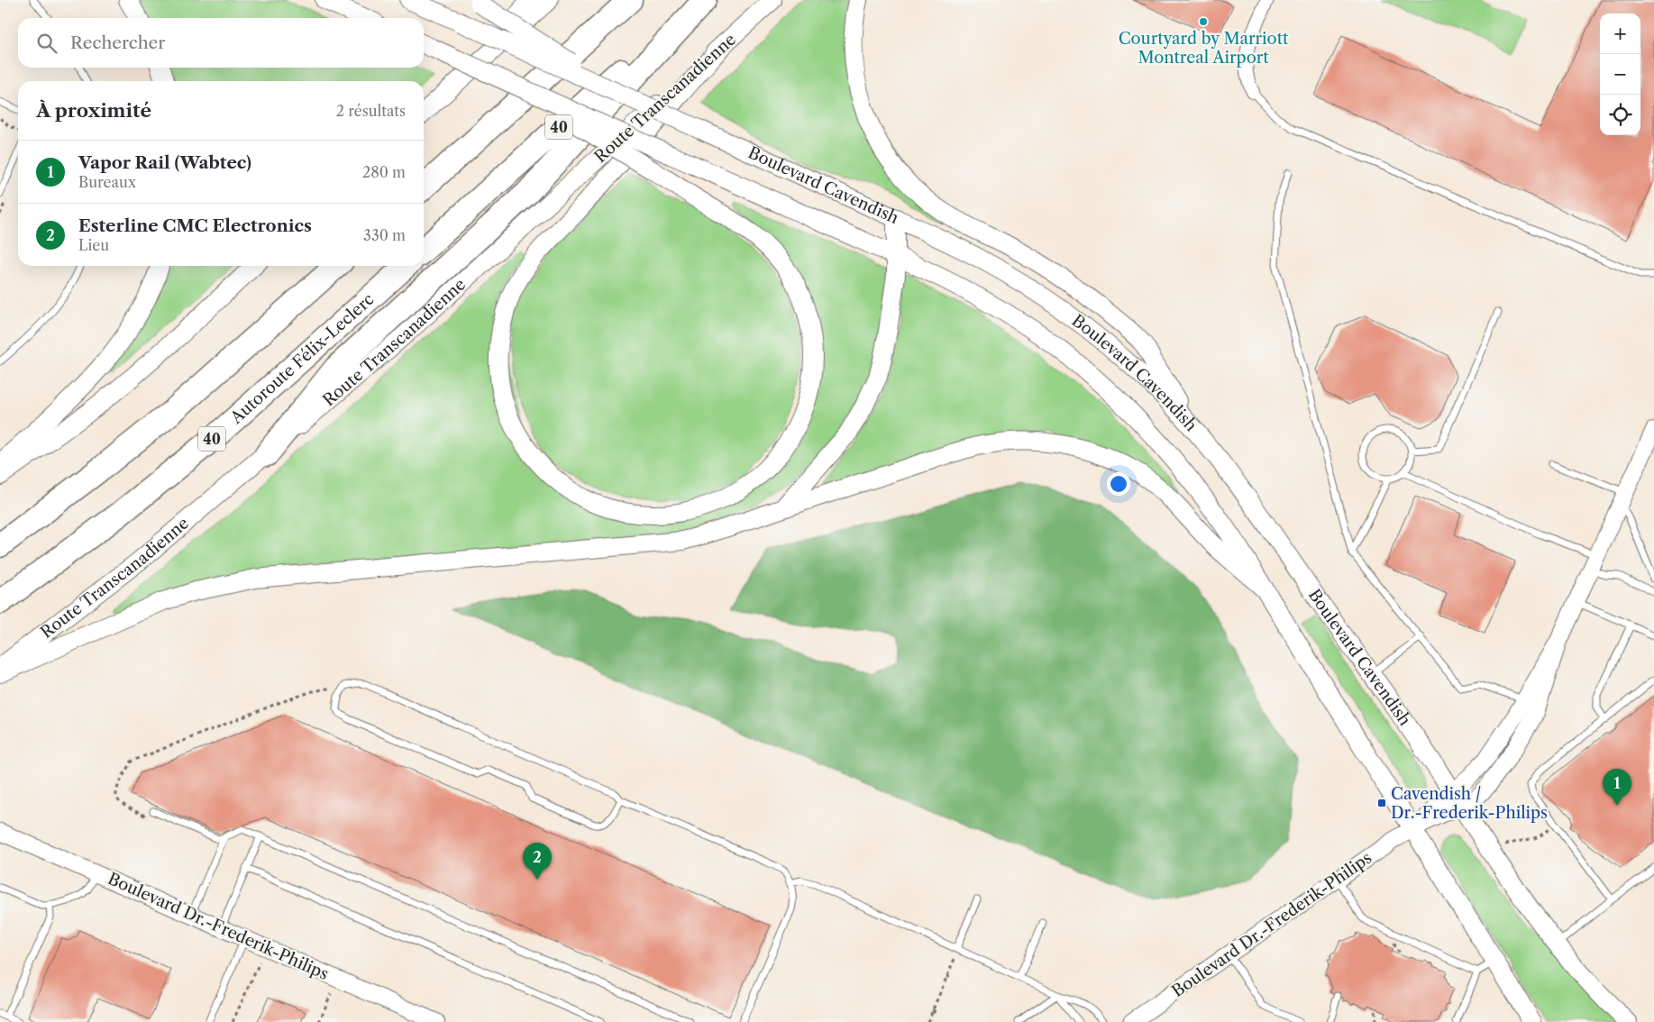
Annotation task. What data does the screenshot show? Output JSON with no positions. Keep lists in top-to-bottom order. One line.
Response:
{"streets":{"highway":["40","Autoroute Félix-Leclerc"],"main road":["Route Transcanadienne","Boulevard Cavendish"],"street":["Boulevard Dr.-Frederik-Philips"]},"crossings":[["Boulevard Cavendish","Boulevard Dr.-Frederik-Philips"]],"places":{"other":["Courtyard by Marriott Montreal Airport"],"transit":["Cavendish / Dr.-Frederik-Philips"]},"page":{"map_buttons":["+","−"],"search":"Rechercher","heading":["À proximité","2 résultats"],"list":[{"mark":"1","name":"Vapor Rail (Wabtec)","note":"Bureaux","value":"280 m"},{"mark":"2","name":"Esterline CMC Electronics","note":"Lieu","value":"330 m"}],"pins":["1","2"]}}
